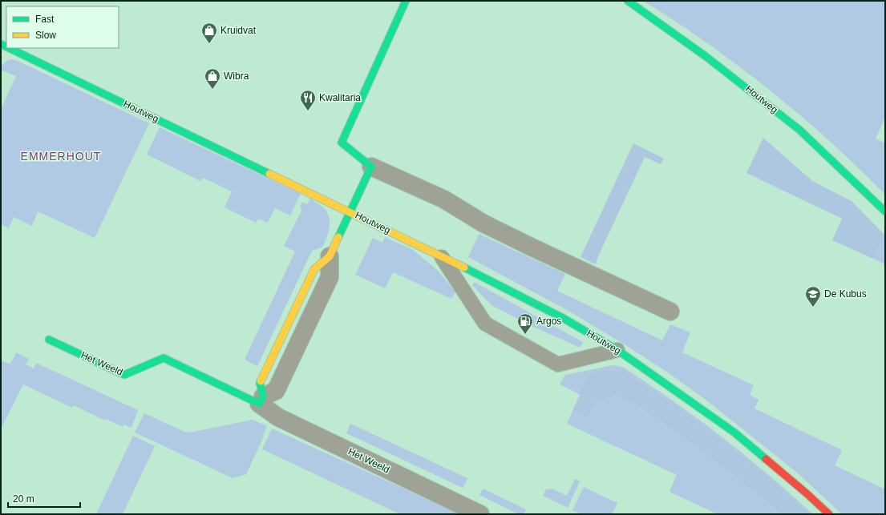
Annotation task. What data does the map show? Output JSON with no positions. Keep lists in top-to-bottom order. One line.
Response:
{"streets":{"street":["Houtweg","Het Weeld"]},"districts":["EMMERHOUT"],"places":{"shop":["Kruidvat","Wibra"],"restaurant":["Kwalitaria"],"school or university":["De Kubus"],"fuel station":["Argos"]},"legend":["Fast","Slow"],"scale_bar":"20 m"}
